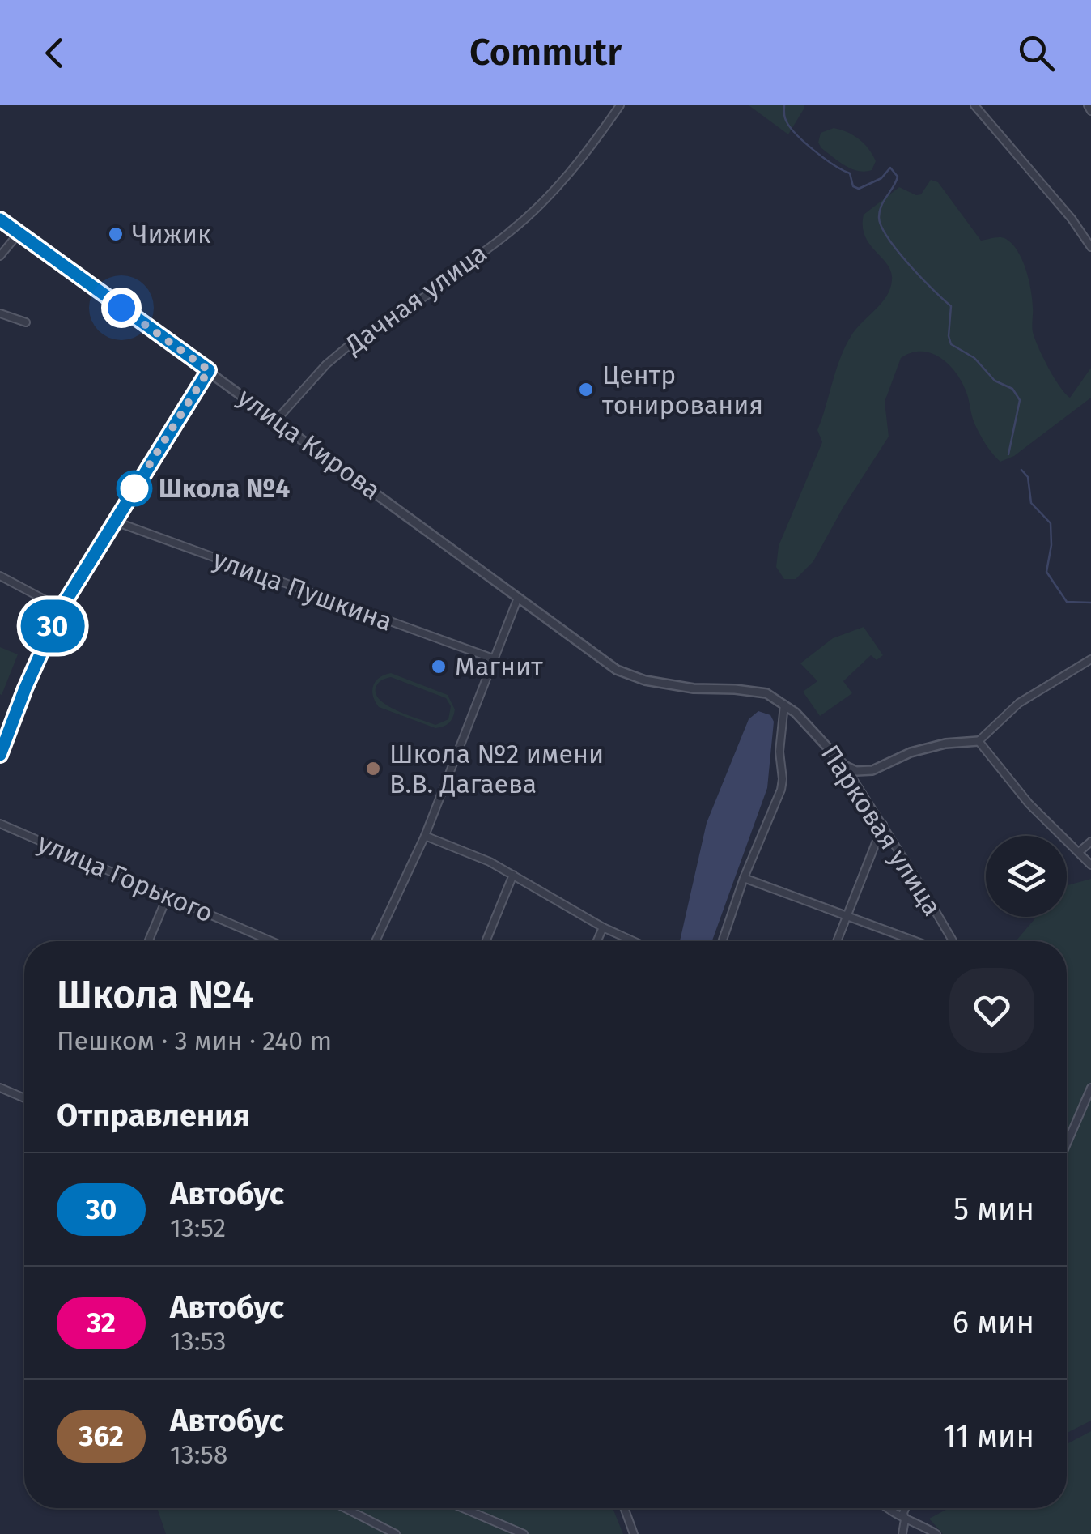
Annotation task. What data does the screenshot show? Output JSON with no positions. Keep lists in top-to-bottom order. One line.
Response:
{"streets":{"street":["Дачная улица","улица Кирова","улица Пушкина","Парковая улица","улица Горького"]},"crossings":[["Дачная улица","улица Кирова"],["улица Кирова","Парковая улица"]],"places":["Чижик","Центр тонирования","Школа №4","Магнит","Школа №2 имени В.В. Дагаева"],"lines":["bus line 30"],"page":{"header":"Commutr","on_map":"30","heading":[["Школа №4","Пешком · 3 мин · 240 m"],"Отправления"],"list":[{"mark":"30","name":"Автобус","note":"13:52","value":"5 мин"},{"mark":"32","name":"Автобус","note":"13:53","value":"6 мин"},{"mark":"362","name":"Автобус","note":"13:58","value":"11 мин"}]}}
